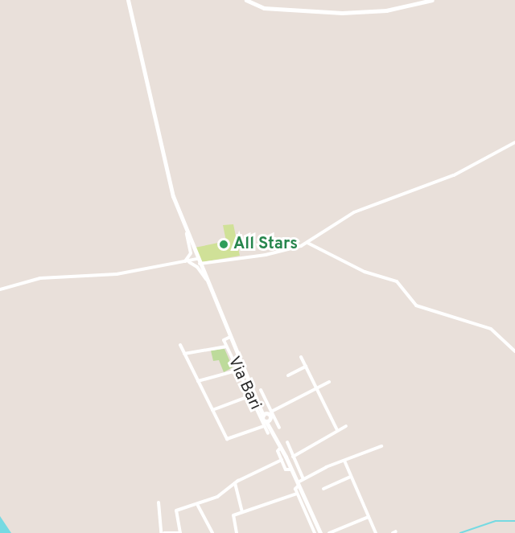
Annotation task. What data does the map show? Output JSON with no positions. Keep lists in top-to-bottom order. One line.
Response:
{"streets":{"main road":["Via Bari"]},"places":["All Stars"]}
